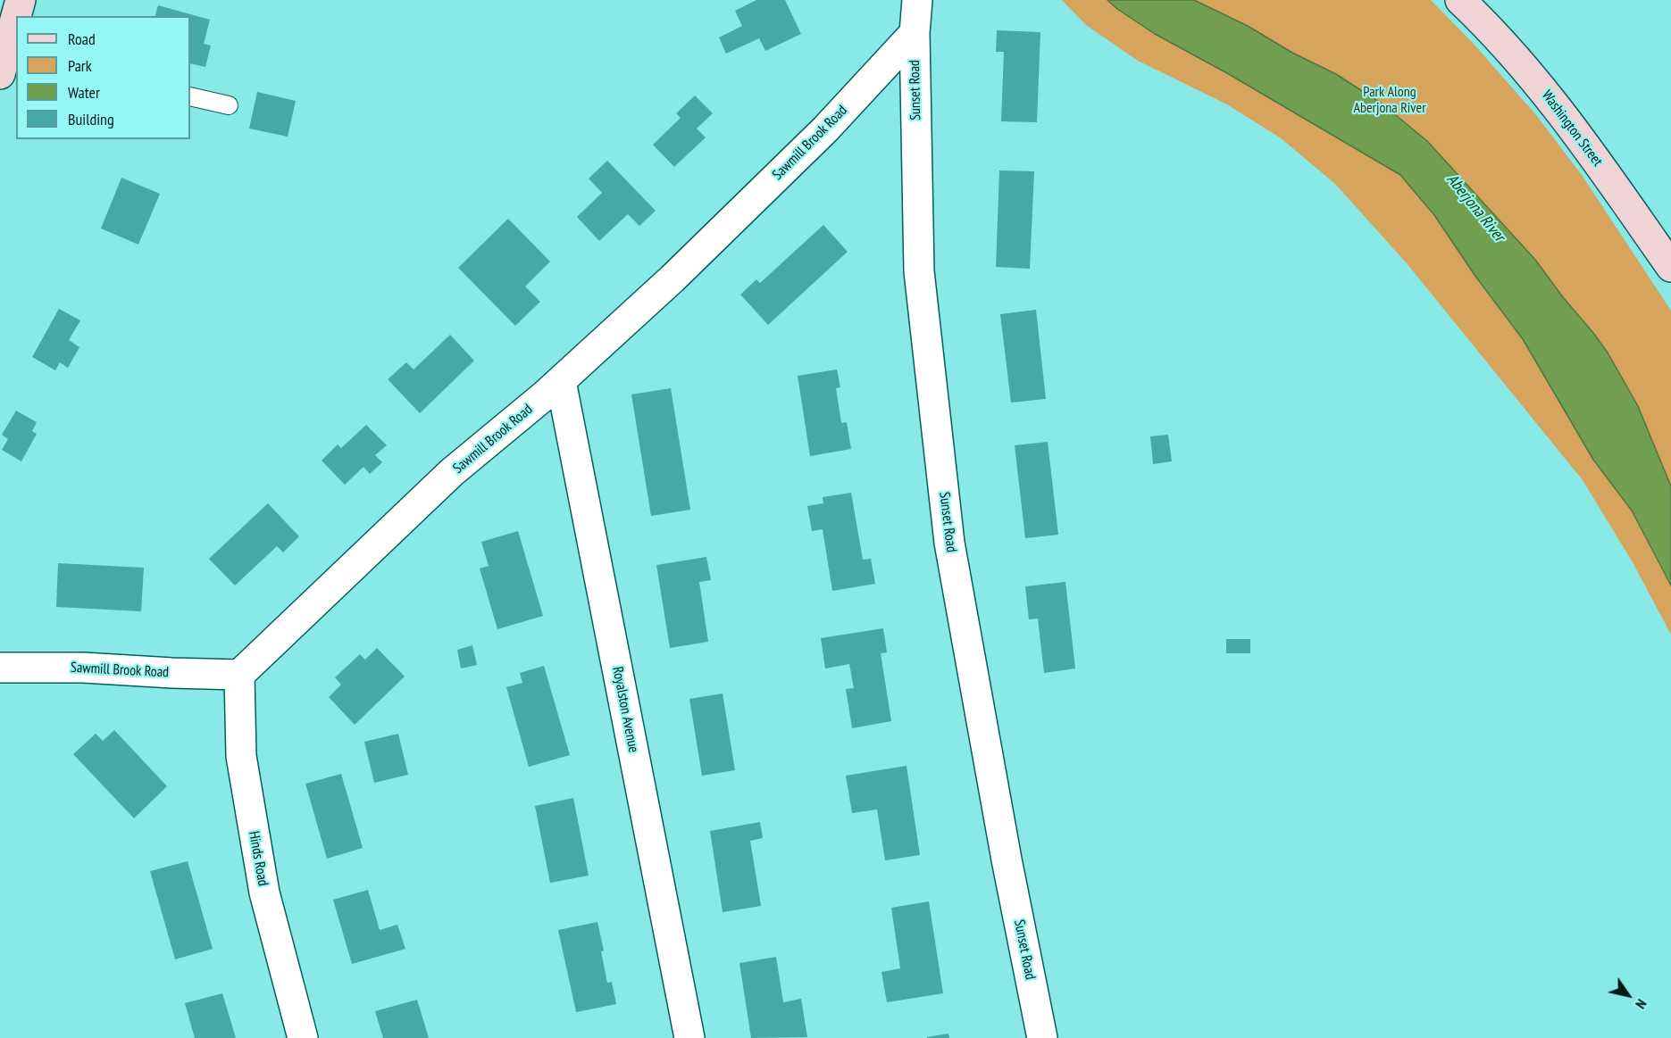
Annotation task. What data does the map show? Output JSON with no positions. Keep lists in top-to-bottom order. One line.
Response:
{"streets":{"main road":["Washington Street"],"street":["Sunset Road","Sawmill Brook Road","Royalston Avenue","Hinds Road"]},"crossings":[["Sunset Road","Sawmill Brook Road"],["Sawmill Brook Road","Royalston Avenue"],["Sawmill Brook Road","Hinds Road"]],"water":["Aberjona River"],"parks":["Park Along Aberjona River"],"legend":["Road","Park","Water","Building"],"north":"bottom right"}
